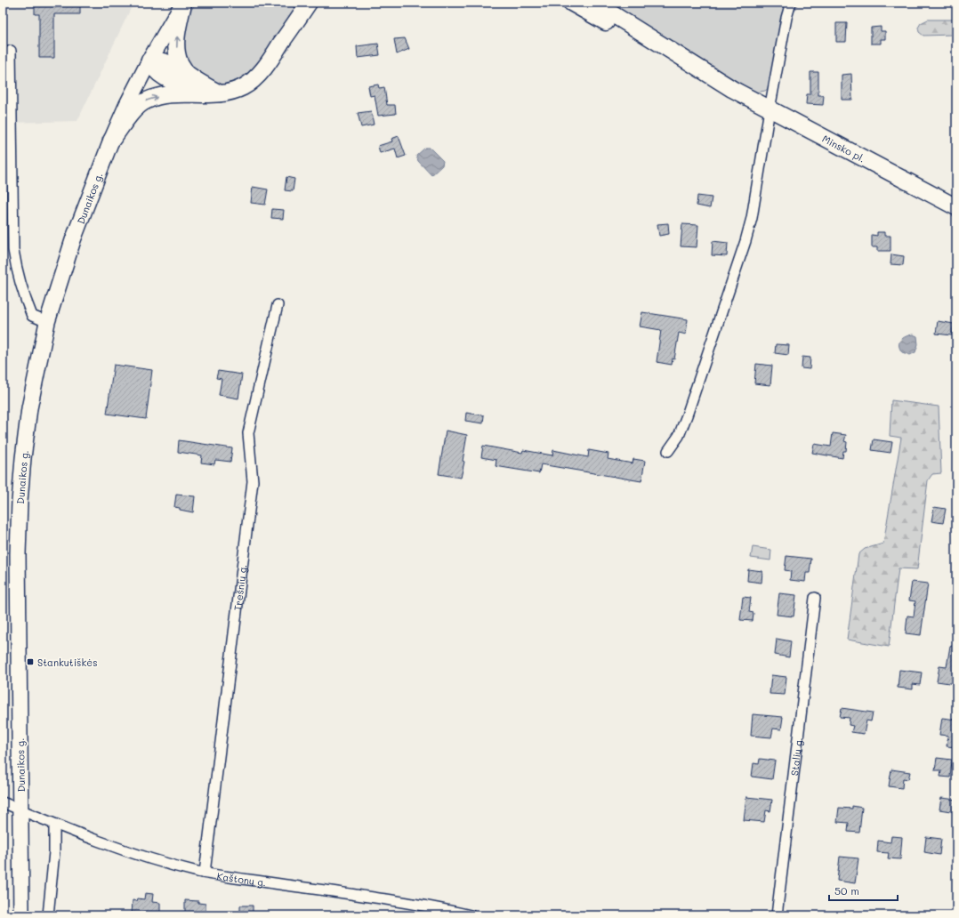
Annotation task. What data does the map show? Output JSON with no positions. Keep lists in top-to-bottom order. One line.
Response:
{"streets":{"highway":["Minsko pl."],"main road":["Dunaikos g."],"street":["Trešnių g.","Stalių g.","Kaštonų g."]},"crossings":[["Dunaikos g.","Kaštonų g."],["Trešnių g.","Kaštonų g."]],"places":{"transit":["Stankutiškės"]},"scale_bar":"50 m"}
